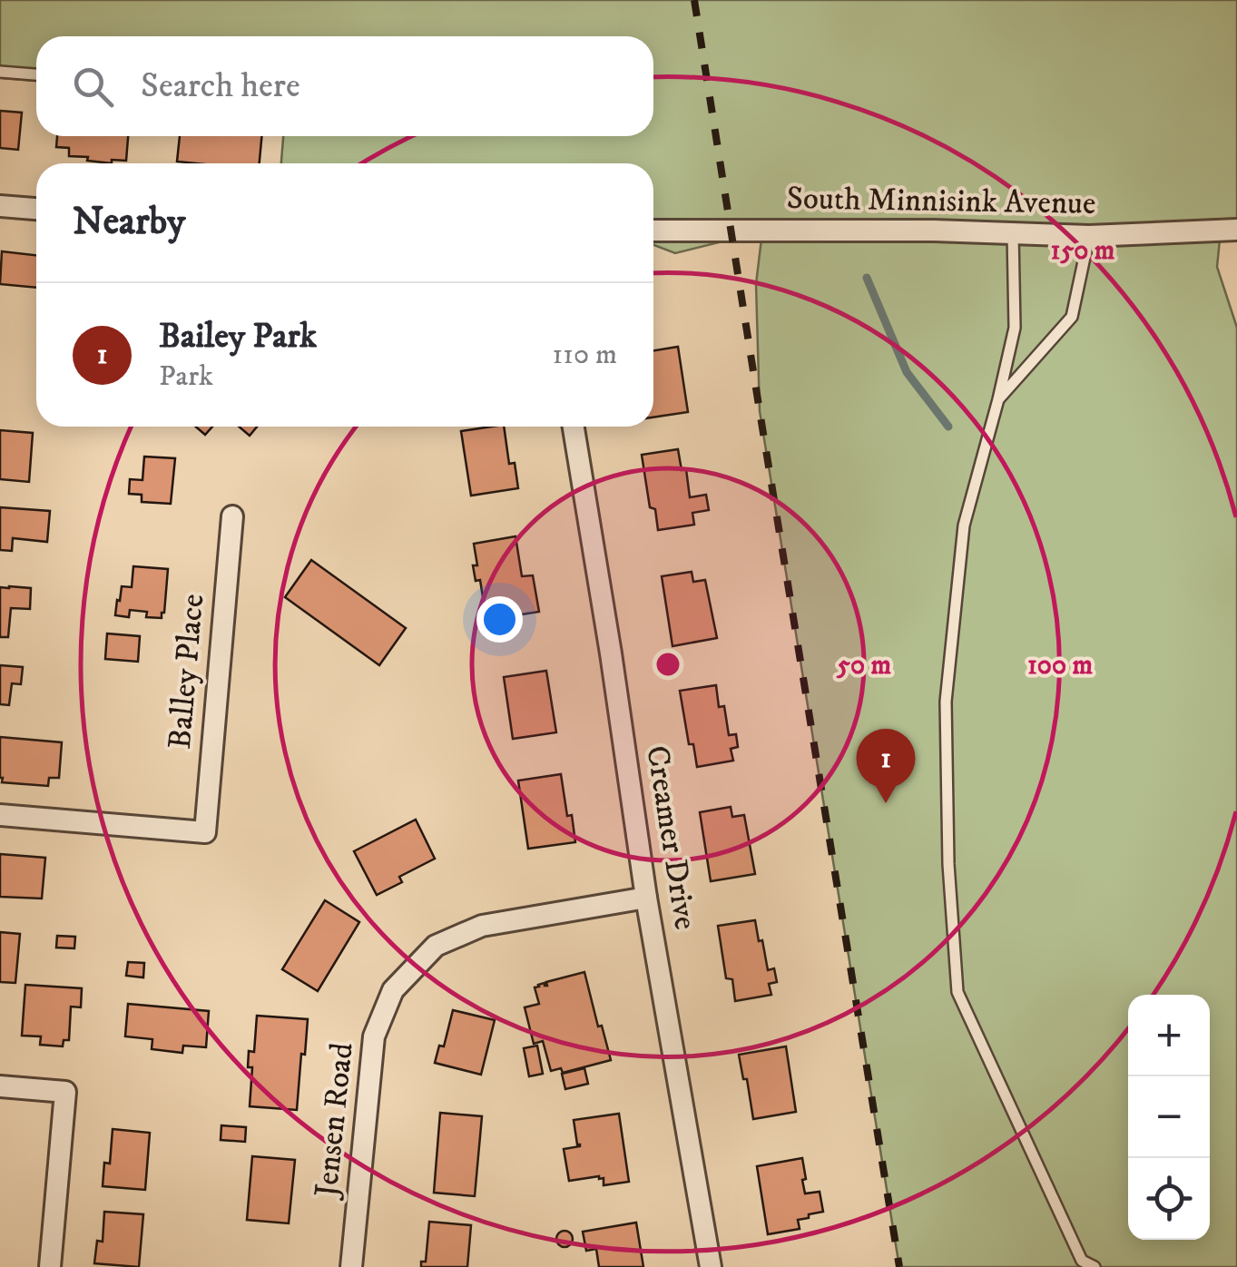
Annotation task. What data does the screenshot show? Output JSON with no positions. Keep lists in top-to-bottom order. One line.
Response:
{"streets":{"street":["South Minnisink Avenue","Balley Place","Creamer Drive","Jensen Road"]},"crossings":[["Creamer Drive","Jensen Road"]],"page":{"search":"Search here","heading":"Nearby","list":[{"mark":"1","name":"Bailey Park","note":"Park","value":"110 m"}],"pins":"1","map_buttons":["+","−"]},"rings":["150 m","50 m","100 m"]}
